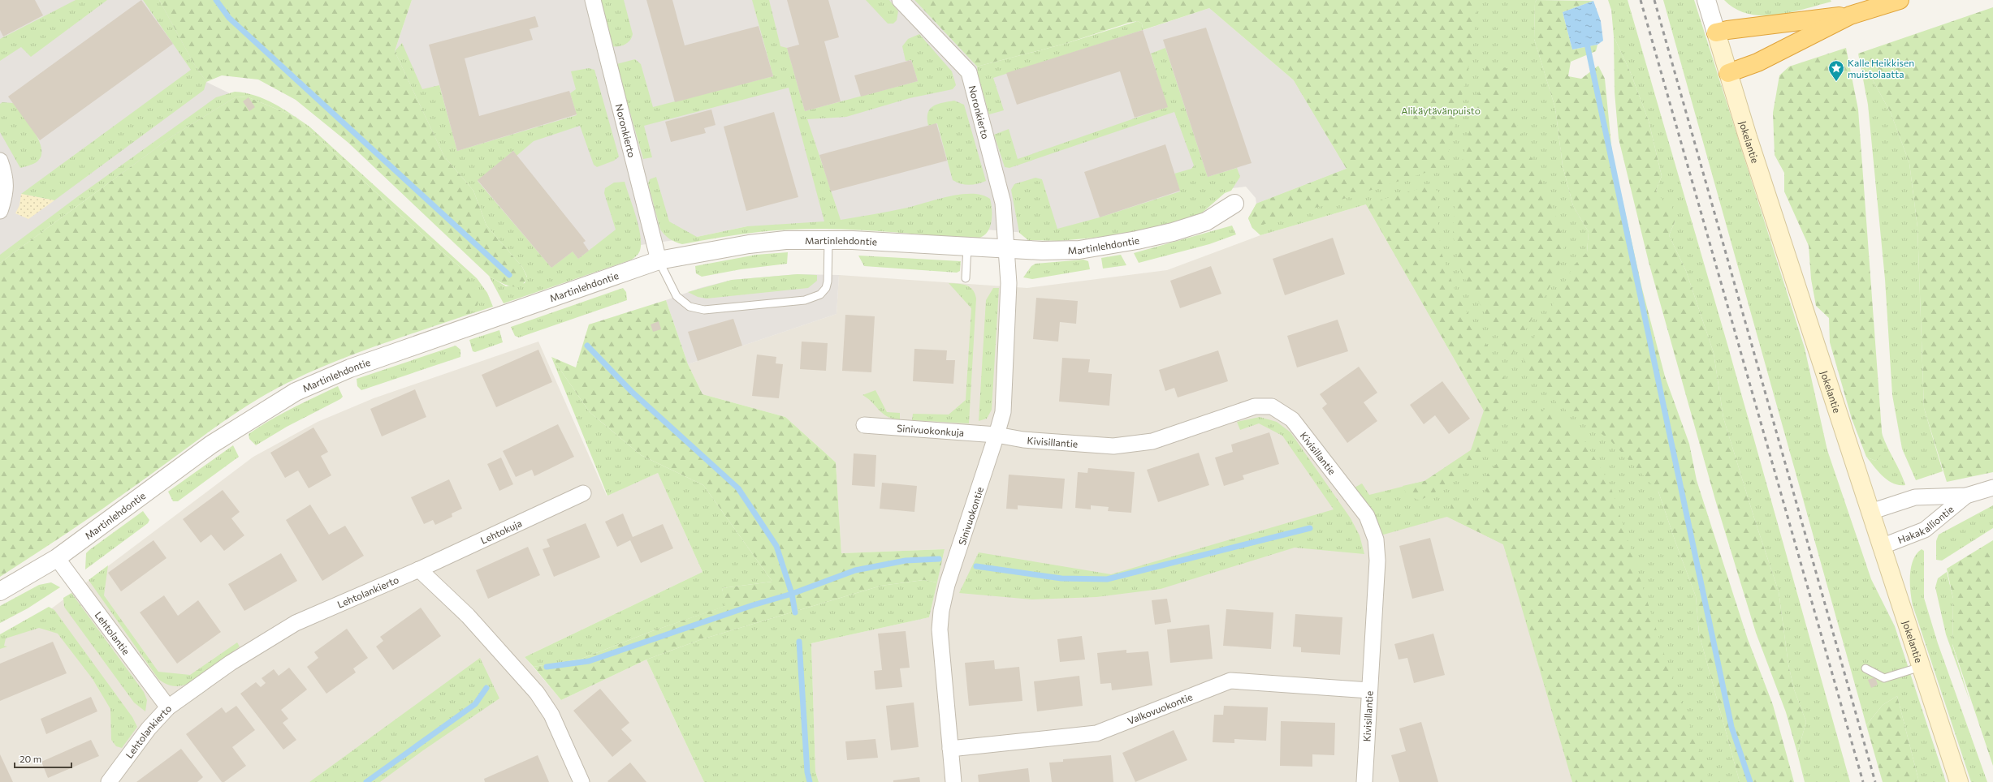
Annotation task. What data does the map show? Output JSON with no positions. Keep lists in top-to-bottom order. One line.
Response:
{"streets":{"main road":["Jokelantie"],"street":["Noronkierto","Martinlehdontie","Sinivuokonkuja","Kivisillantie","Sinivuokontie","Hakakalliontie","Lehtokuja","Lehtolankierto","Lehtolantie","Valkovuokontie"]},"crossings":[["Noronkierto","Martinlehdontie"],["Noronkierto","Sinivuokontie"],["Jokelantie","Hakakalliontie"],["Martinlehdontie","Sinivuokontie"],["Martinlehdontie","Lehtolantie"],["Sinivuokonkuja","Kivisillantie"],["Sinivuokonkuja","Sinivuokontie"],["Kivisillantie","Sinivuokontie"],["Kivisillantie","Valkovuokontie"],["Sinivuokontie","Valkovuokontie"],["Lehtokuja","Lehtolankierto"],["Lehtolankierto","Lehtolantie"]],"parks":["Alikäytävänpuisto"],"places":{"place":["Kalle Heikkisen muistolaatta"]},"scale_bar":"20 m"}
